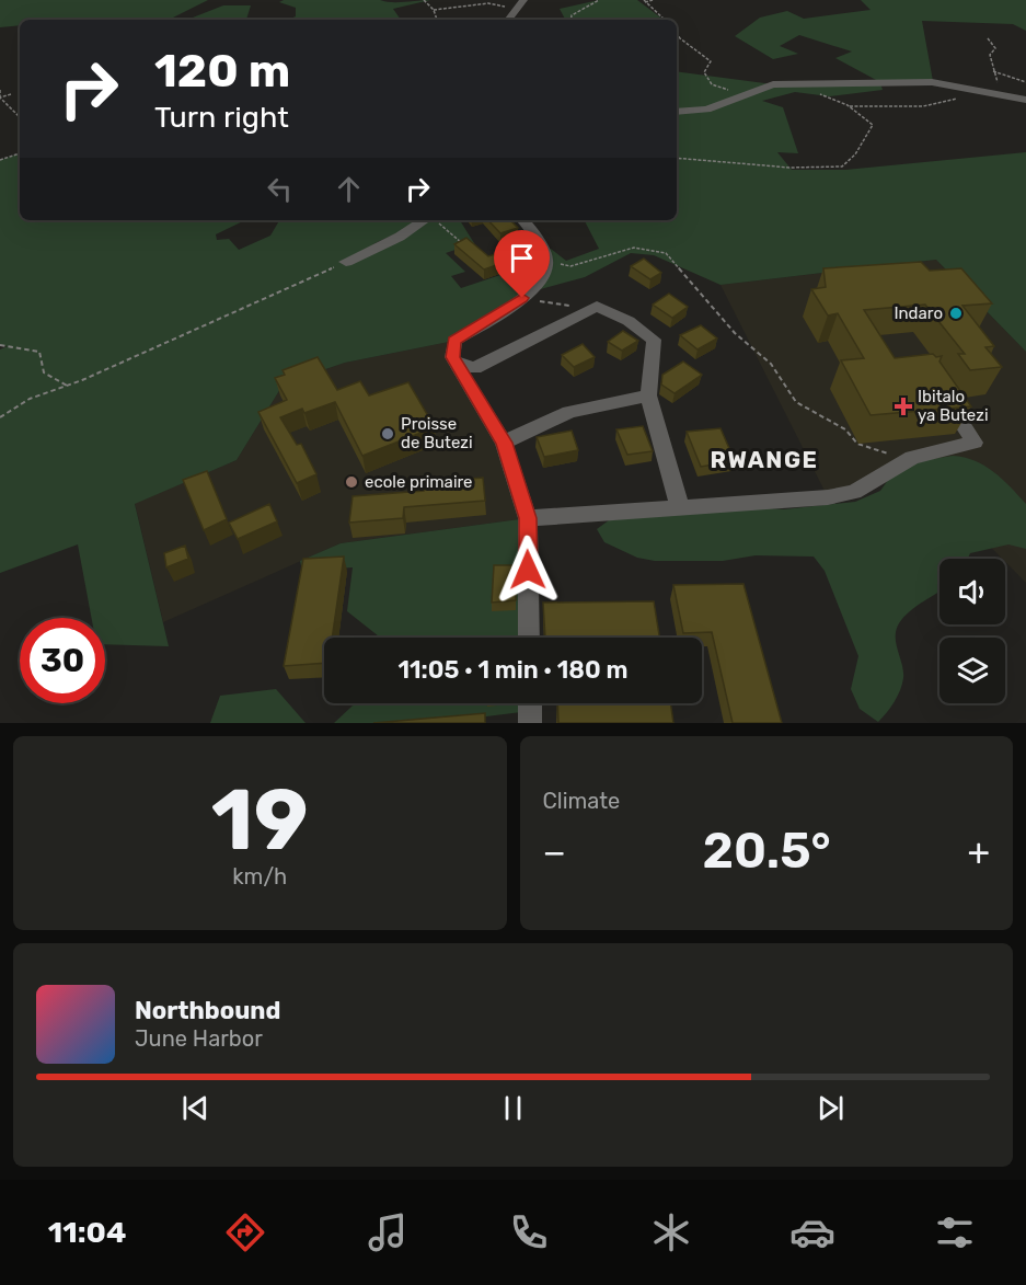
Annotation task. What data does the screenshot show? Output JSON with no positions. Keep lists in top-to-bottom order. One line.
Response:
{"districts":["RWANGE"],"places":{"other":["Indaro","Proisse de Butezi","ecole primaire"],"health":["Ibitalo ya Butezi"]},"page":{"turn":["120 m","Turn right"],"limit":"30","trip":"11:05 · 1 min · 180 m","tile":[["19","km/h"],"Climate"],"heat":["−","20.5°","+"],"song":["Northbound","June Harbor"],"tabs":"11:04"}}
